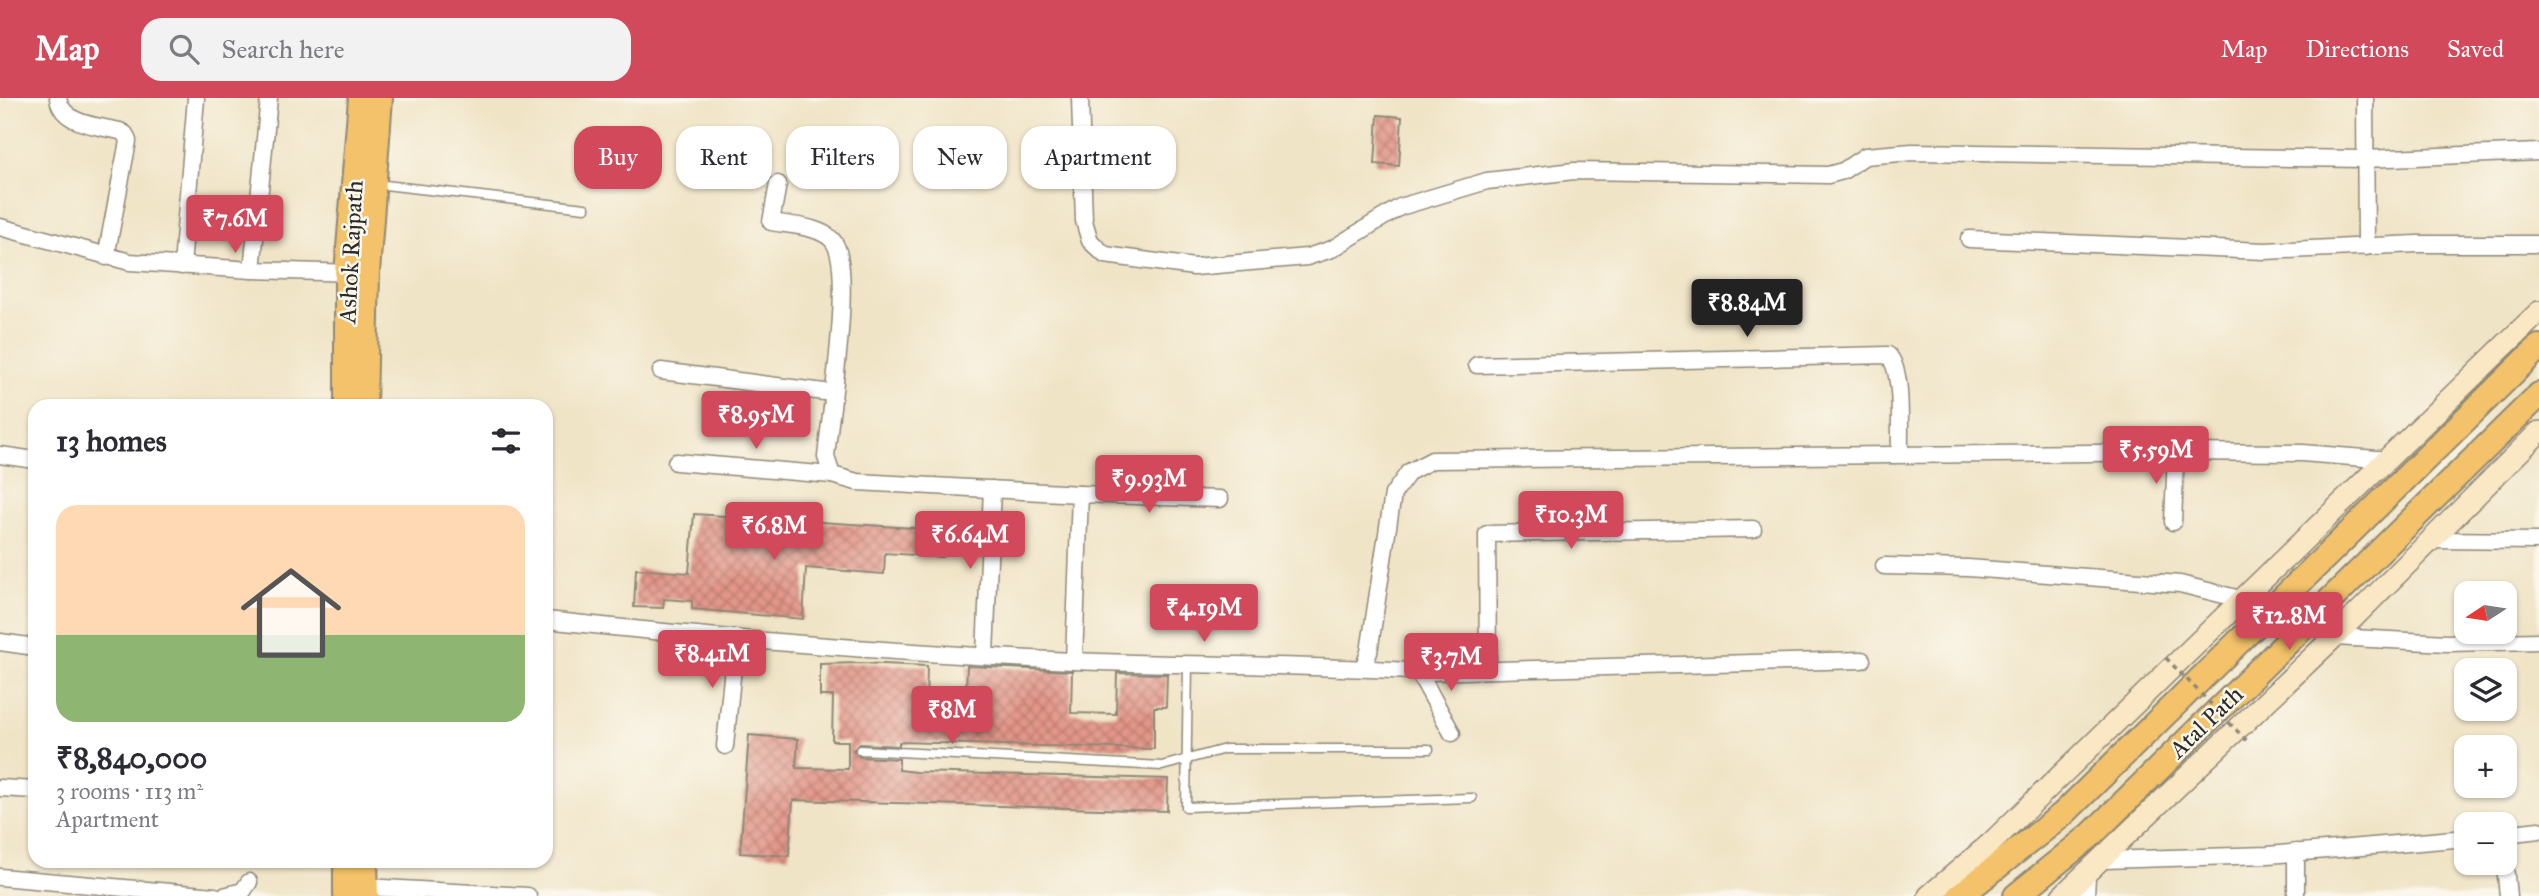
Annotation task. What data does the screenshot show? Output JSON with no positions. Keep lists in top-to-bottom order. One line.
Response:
{"streets":{"main road":["Ashok Rajpath","Atal Path"]},"north":"left","page":{"header":"Map","search":"Search here","nav":["Map","Directions","Saved"],"chip":["Buy","Rent","Filters","New","Apartment"],"price":["₹7.6M","₹8.84M","₹8.95M","₹5.59M","₹9.93M","₹10.3M","₹6.8M","₹6.64M","₹4.19M","₹12.8M","₹8.41M","₹3.7M","₹8M"],"heading":"13 homes","list":[{"name":"₹8,840,000","note":"3 rooms · 113 m² · Apartment"}],"map_buttons":["+","−"]}}
